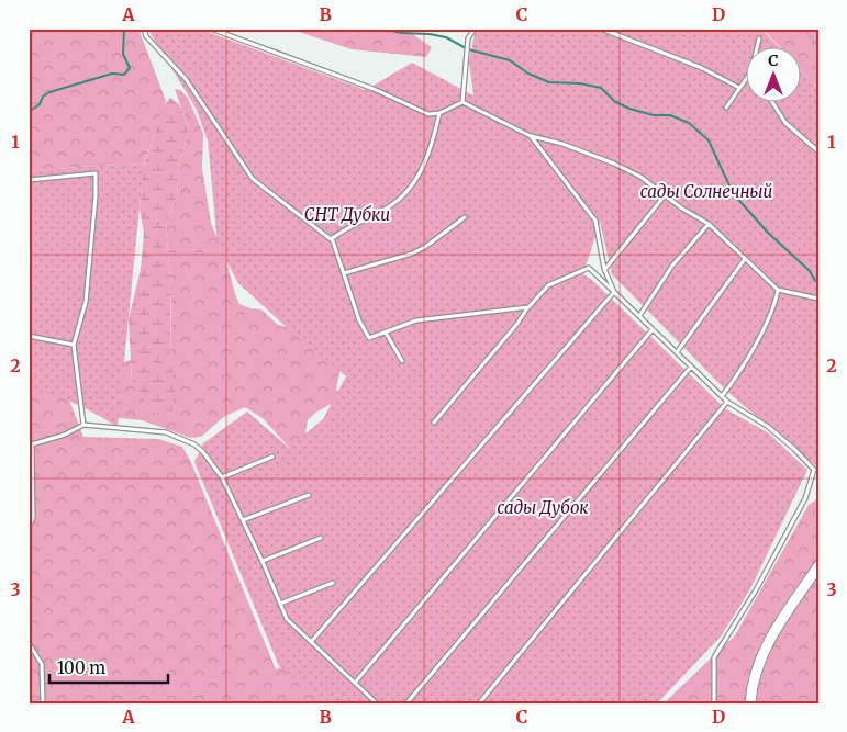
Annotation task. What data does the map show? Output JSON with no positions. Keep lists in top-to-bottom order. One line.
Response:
{"parks":["сады Солнечный","СНТ Дубки","сады Дубок"],"scale_bar":"100 m","north":"top","grid":{"columns":["A","B","C","D"],"rows":["1","2","3"]}}
